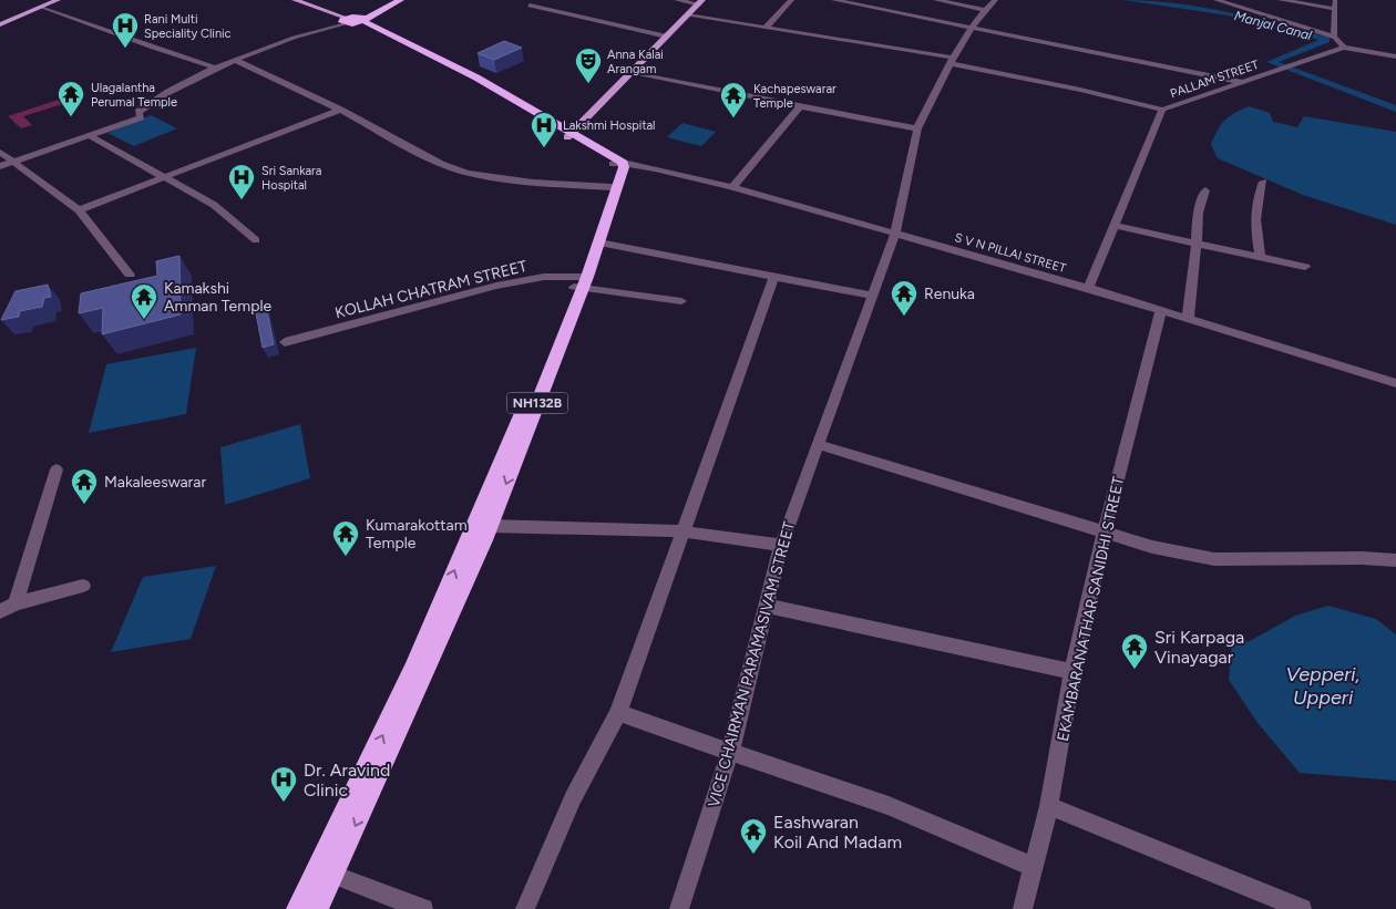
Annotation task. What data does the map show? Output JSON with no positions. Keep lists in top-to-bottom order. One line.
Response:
{"streets":{"highway":["NH132B"],"street":["PALLAM STREET","S V N PILLAI STREET","KOLLAH CHATRAM STREET","EKAMBARANATHAR SANIDHI STREET","VICE CHAIRMAN PARAMASIVAM STREET"]},"crossings":[["PALLAM STREET","S V N PILLAI STREET"],["S V N PILLAI STREET","NH132B"],["S V N PILLAI STREET","EKAMBARANATHAR SANIDHI STREET"],["S V N PILLAI STREET","VICE CHAIRMAN PARAMASIVAM STREET"],["KOLLAH CHATRAM STREET","NH132B"]],"water":["Manjal Canal","Vepperi, Upperi"],"places":{"hospital":["Rani Multi Speciality Clinic","Lakshmi Hospital","Sri Sankara Hospital","Dr. Aravind Clinic"],"theatre":["Anna Kalai Arangam"],"temple":["Ulagalantha Perumal Temple","Kachapeswarar Temple","Renuka","Kamakshi Amman Temple","Makaleeswarar","Kumarakottam Temple","Sri Karpaga Vinayagar","Eashwaran Koil And Madam"]}}
